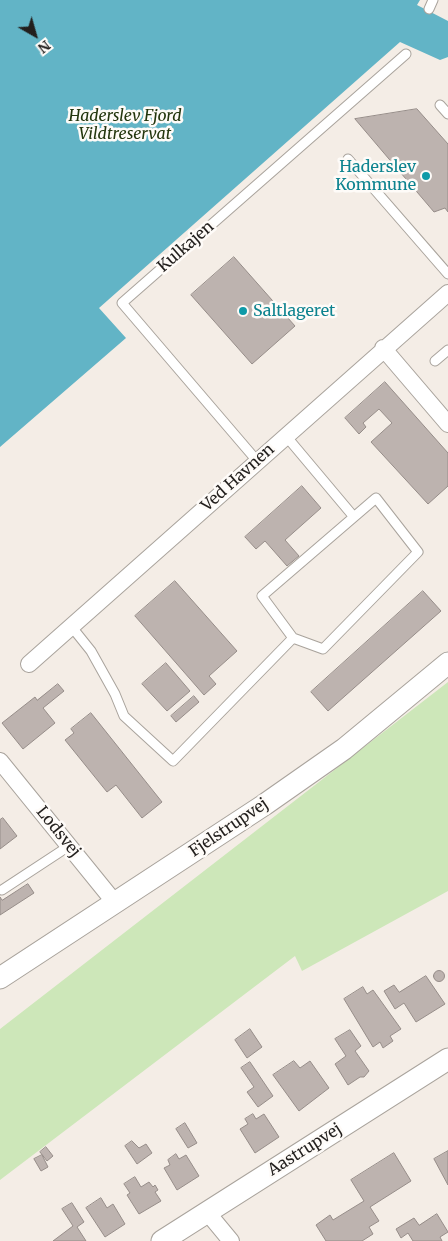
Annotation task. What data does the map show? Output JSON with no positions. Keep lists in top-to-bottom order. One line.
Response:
{"streets":{"street":["Ved Havnen","Fjelstrupvej","Lodsvej","Aastrupvej"],"lane":["Kulkajen"]},"crossings":[["Kulkajen","Ved Havnen"],["Fjelstrupvej","Lodsvej"]],"parks":["Haderslev Fjord Vildtreservat"],"places":["Haderslev Kommune","Saltlageret"],"north":"bottom right"}
